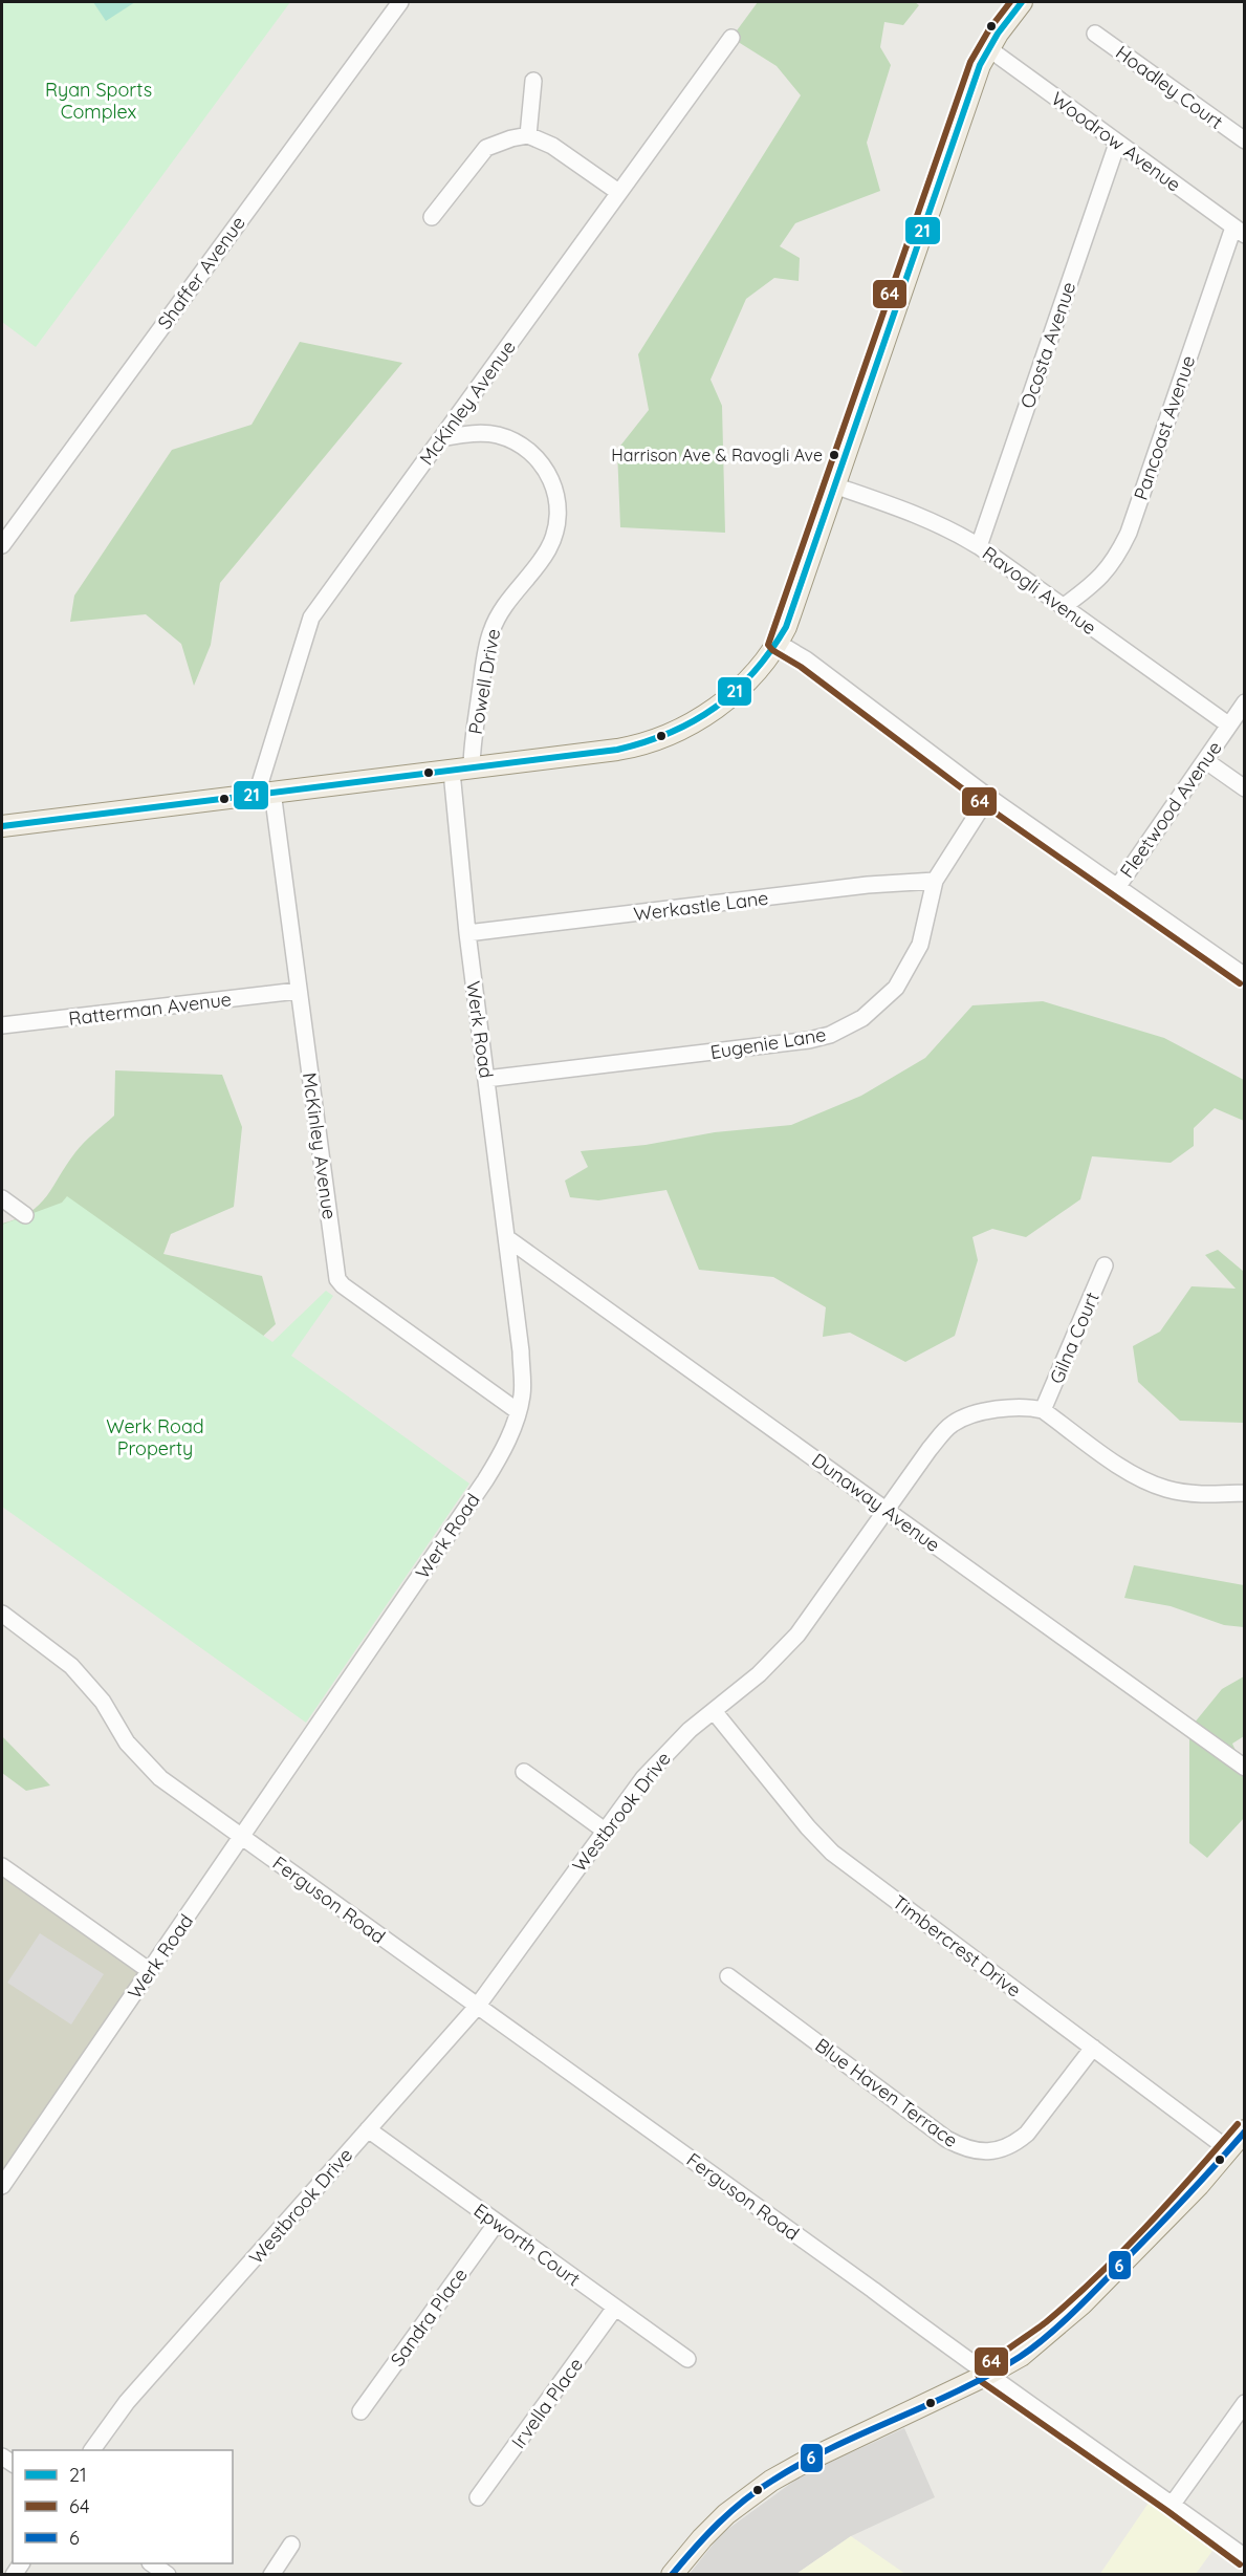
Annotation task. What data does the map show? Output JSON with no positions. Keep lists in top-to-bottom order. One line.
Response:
{"streets":{"street":["Hoadley Court","Woodrow Avenue","Shaffer Avenue","Ocosta Avenue","McKinley Avenue","Pancoast Avenue","Ravogli Avenue","Powell Drive","Fleetwood Avenue","Werkastle Lane","Ratterman Avenue","Werk Road","Eugenie Lane","Gilna Court","Dunaway Avenue","Westbrook Drive","Ferguson Road","Timbercrest Drive","Blue Haven Terrace","Epworth Court","Sandra Place","Irvella Place"]},"crossings":[["Woodrow Avenue","Ocosta Avenue"],["Woodrow Avenue","Pancoast Avenue"],["Ocosta Avenue","Ravogli Avenue"],["McKinley Avenue","Powell Drive"],["McKinley Avenue","Ratterman Avenue"],["McKinley Avenue","Werk Road"],["Pancoast Avenue","Ravogli Avenue"],["Ravogli Avenue","Fleetwood Avenue"],["Powell Drive","Werk Road"],["Werkastle Lane","Werk Road"],["Werkastle Lane","Eugenie Lane"],["Werk Road","Eugenie Lane"],["Werk Road","Dunaway Avenue"],["Werk Road","Ferguson Road"],["Gilna Court","Westbrook Drive"],["Dunaway Avenue","Westbrook Drive"],["Westbrook Drive","Ferguson Road"],["Westbrook Drive","Timbercrest Drive"],["Westbrook Drive","Epworth Court"],["Timbercrest Drive","Blue Haven Terrace"],["Epworth Court","Sandra Place"],["Epworth Court","Irvella Place"]],"parks":["Ryan Sports Complex","Werk Road Property"],"places":["Harrison Ave & Ravogli Ave"],"lines":["transit line 21","transit line 64","transit line 6"],"legend":["21","64","6"]}
